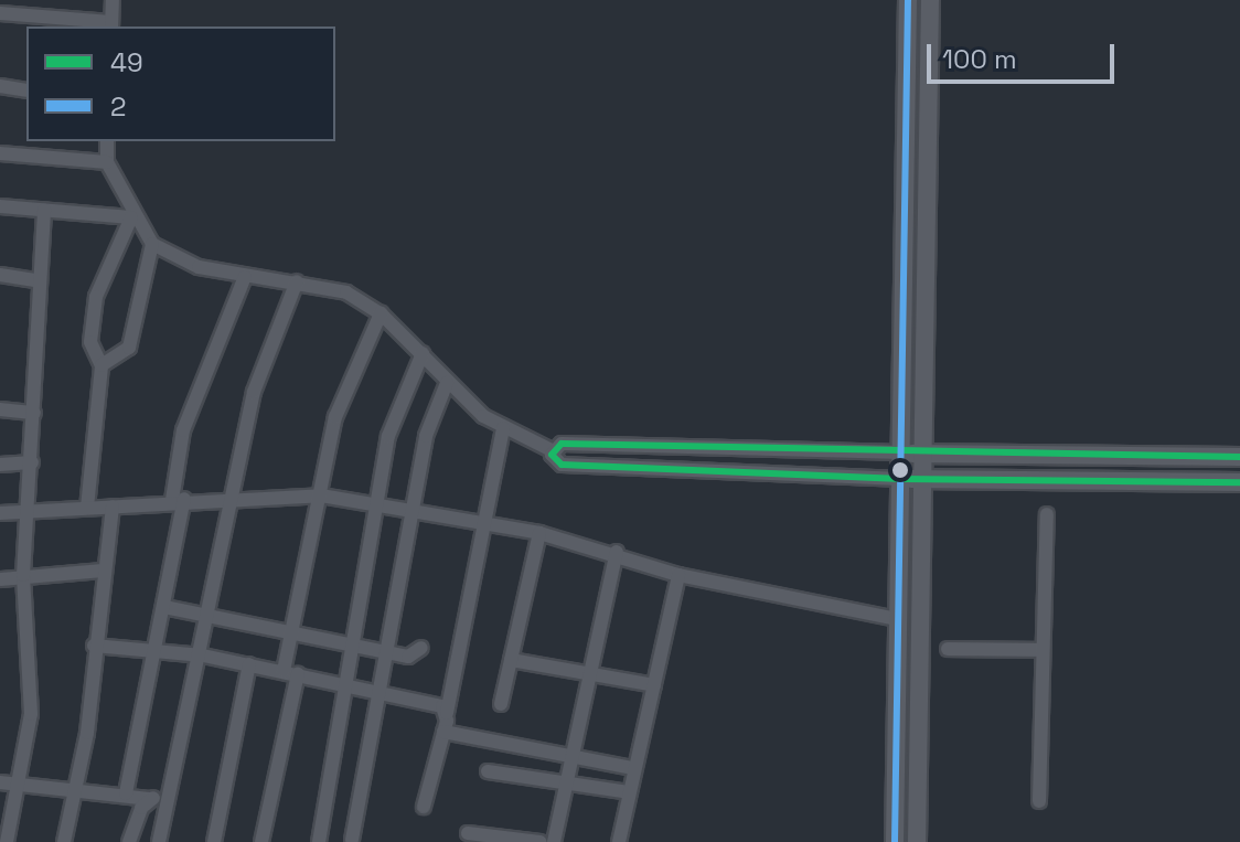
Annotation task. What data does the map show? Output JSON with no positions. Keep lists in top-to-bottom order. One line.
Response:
{"lines":["transit line 2","transit line 49"],"legend":["49","2"],"scale_bar":"100 m"}
